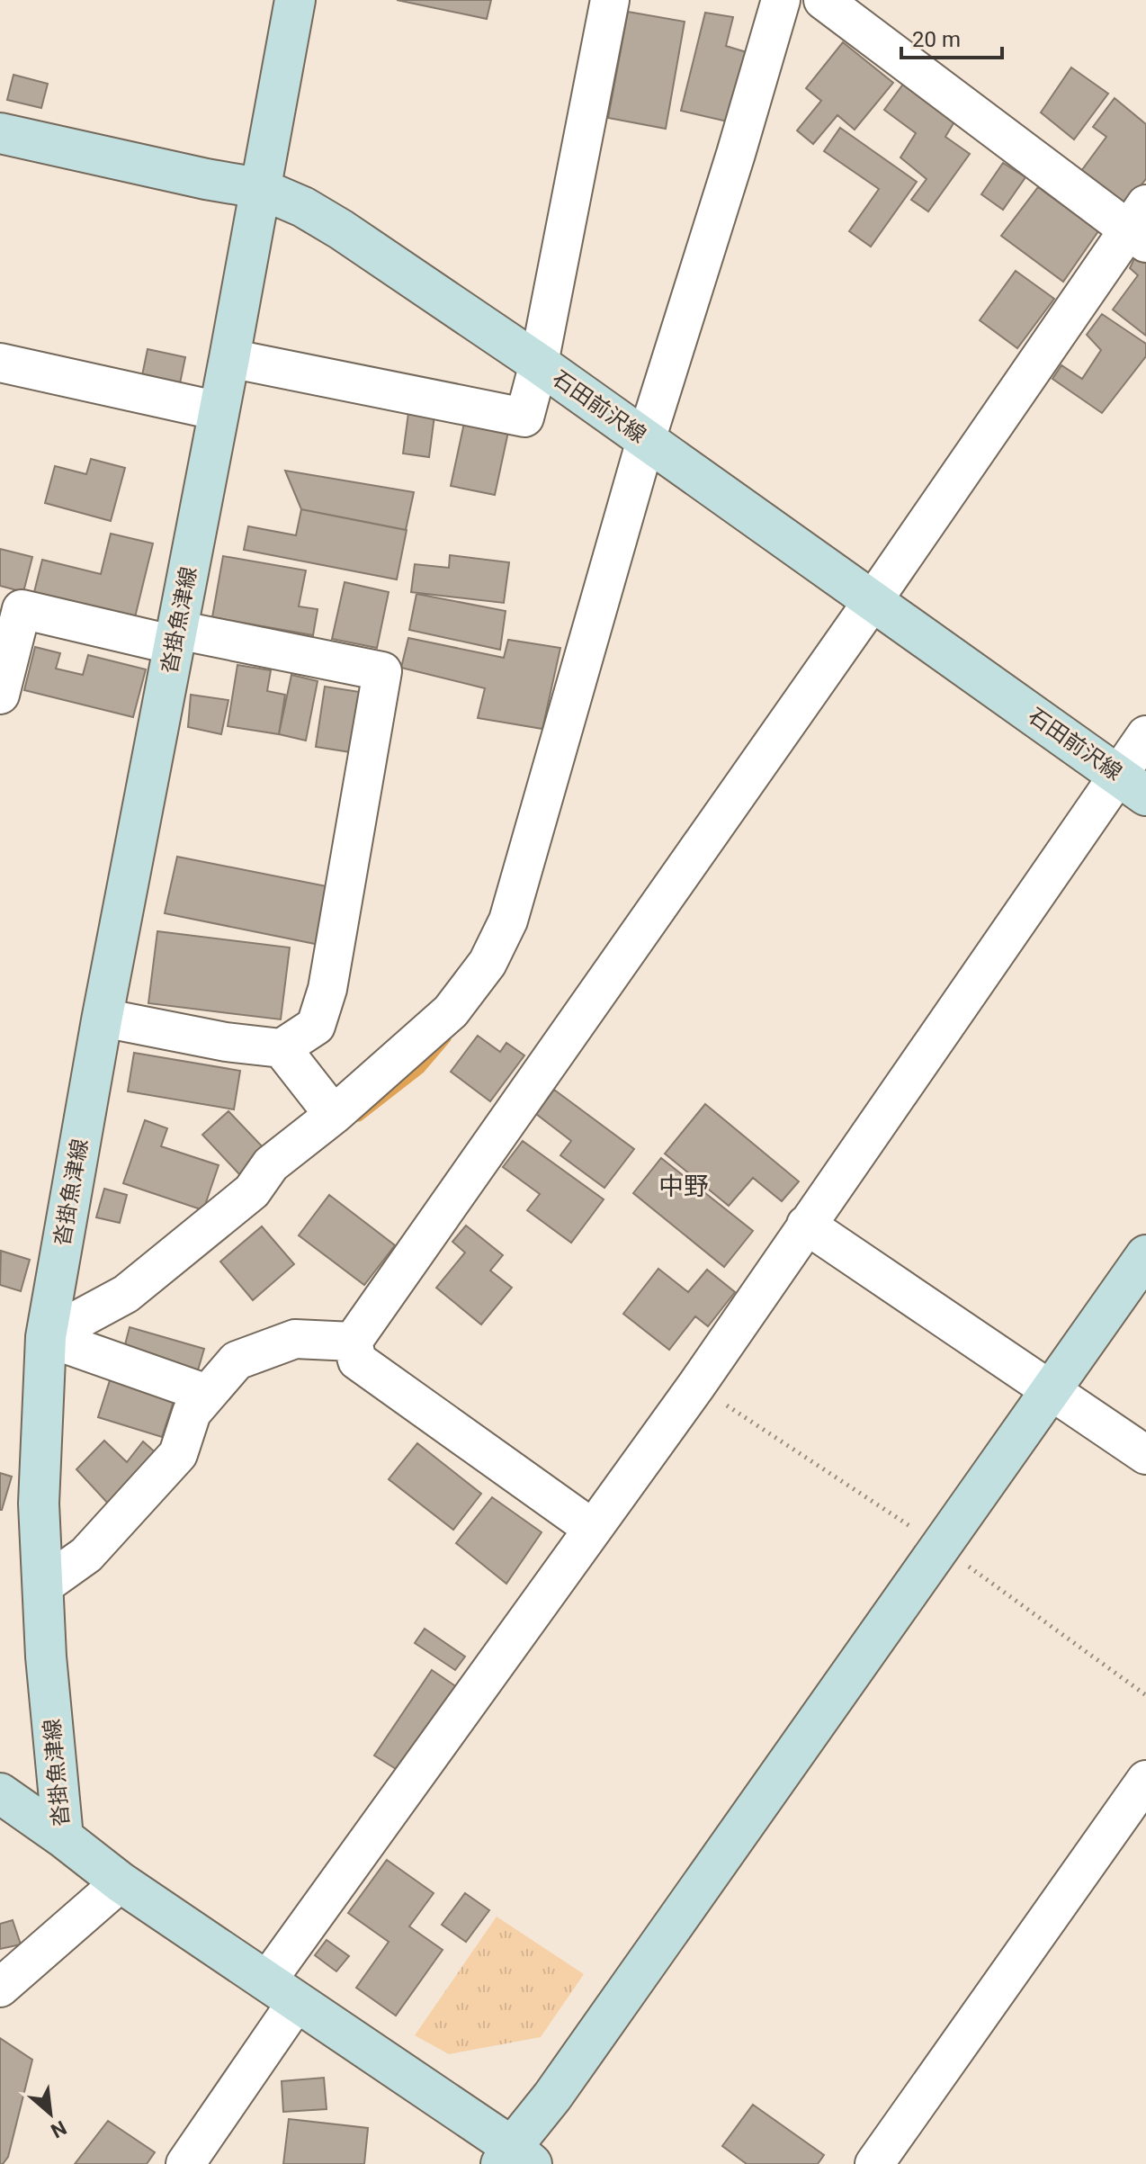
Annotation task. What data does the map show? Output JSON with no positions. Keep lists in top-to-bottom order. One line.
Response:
{"streets":{"main road":["石田前沢線","沓掛魚津線"]},"crossings":[["石田前沢線","沓掛魚津線"]],"districts":["中野"],"scale_bar":"20 m","north":"bottom right"}
